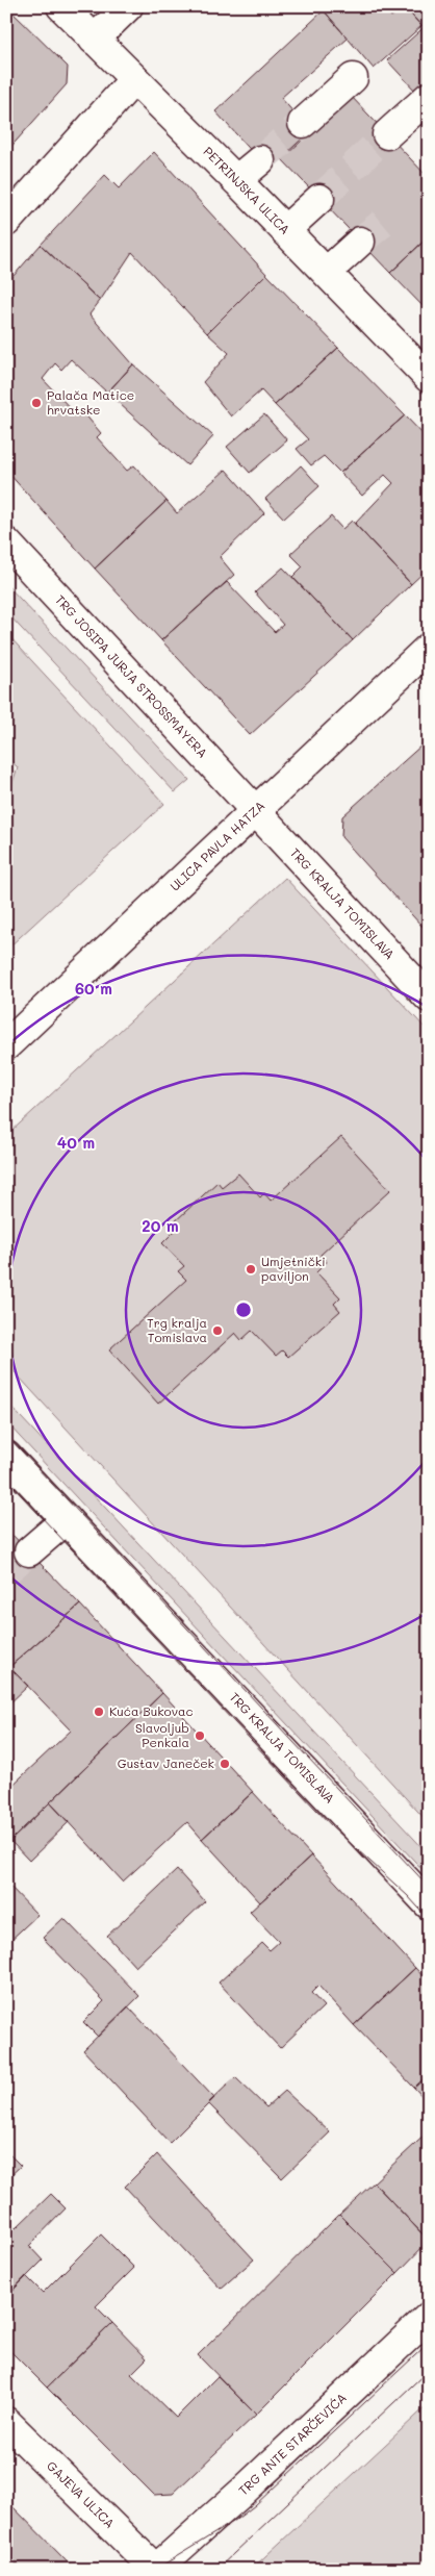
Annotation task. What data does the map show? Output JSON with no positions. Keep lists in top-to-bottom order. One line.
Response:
{"streets":{"street":["PETRINJSKA ULICA","TRG JOSIPA JURJA STROSSMAYERA","ULICA PAVLA HATZA","TRG KRALJA TOMISLAVA","TRG ANTE STARČEVIĆA","GAJEVA ULICA"]},"crossings":[["TRG JOSIPA JURJA STROSSMAYERA","ULICA PAVLA HATZA"],["TRG JOSIPA JURJA STROSSMAYERA","TRG KRALJA TOMISLAVA"],["ULICA PAVLA HATZA","TRG KRALJA TOMISLAVA"],["TRG ANTE STARČEVIĆA","GAJEVA ULICA"]],"places":["Palača Matice hrvatske","Umjetnički paviljon","Trg kralja Tomislava","Kuća Bukovac","Slavoljub Penkala","Gustav Janeček"],"rings":["60 m","40 m","20 m"]}
